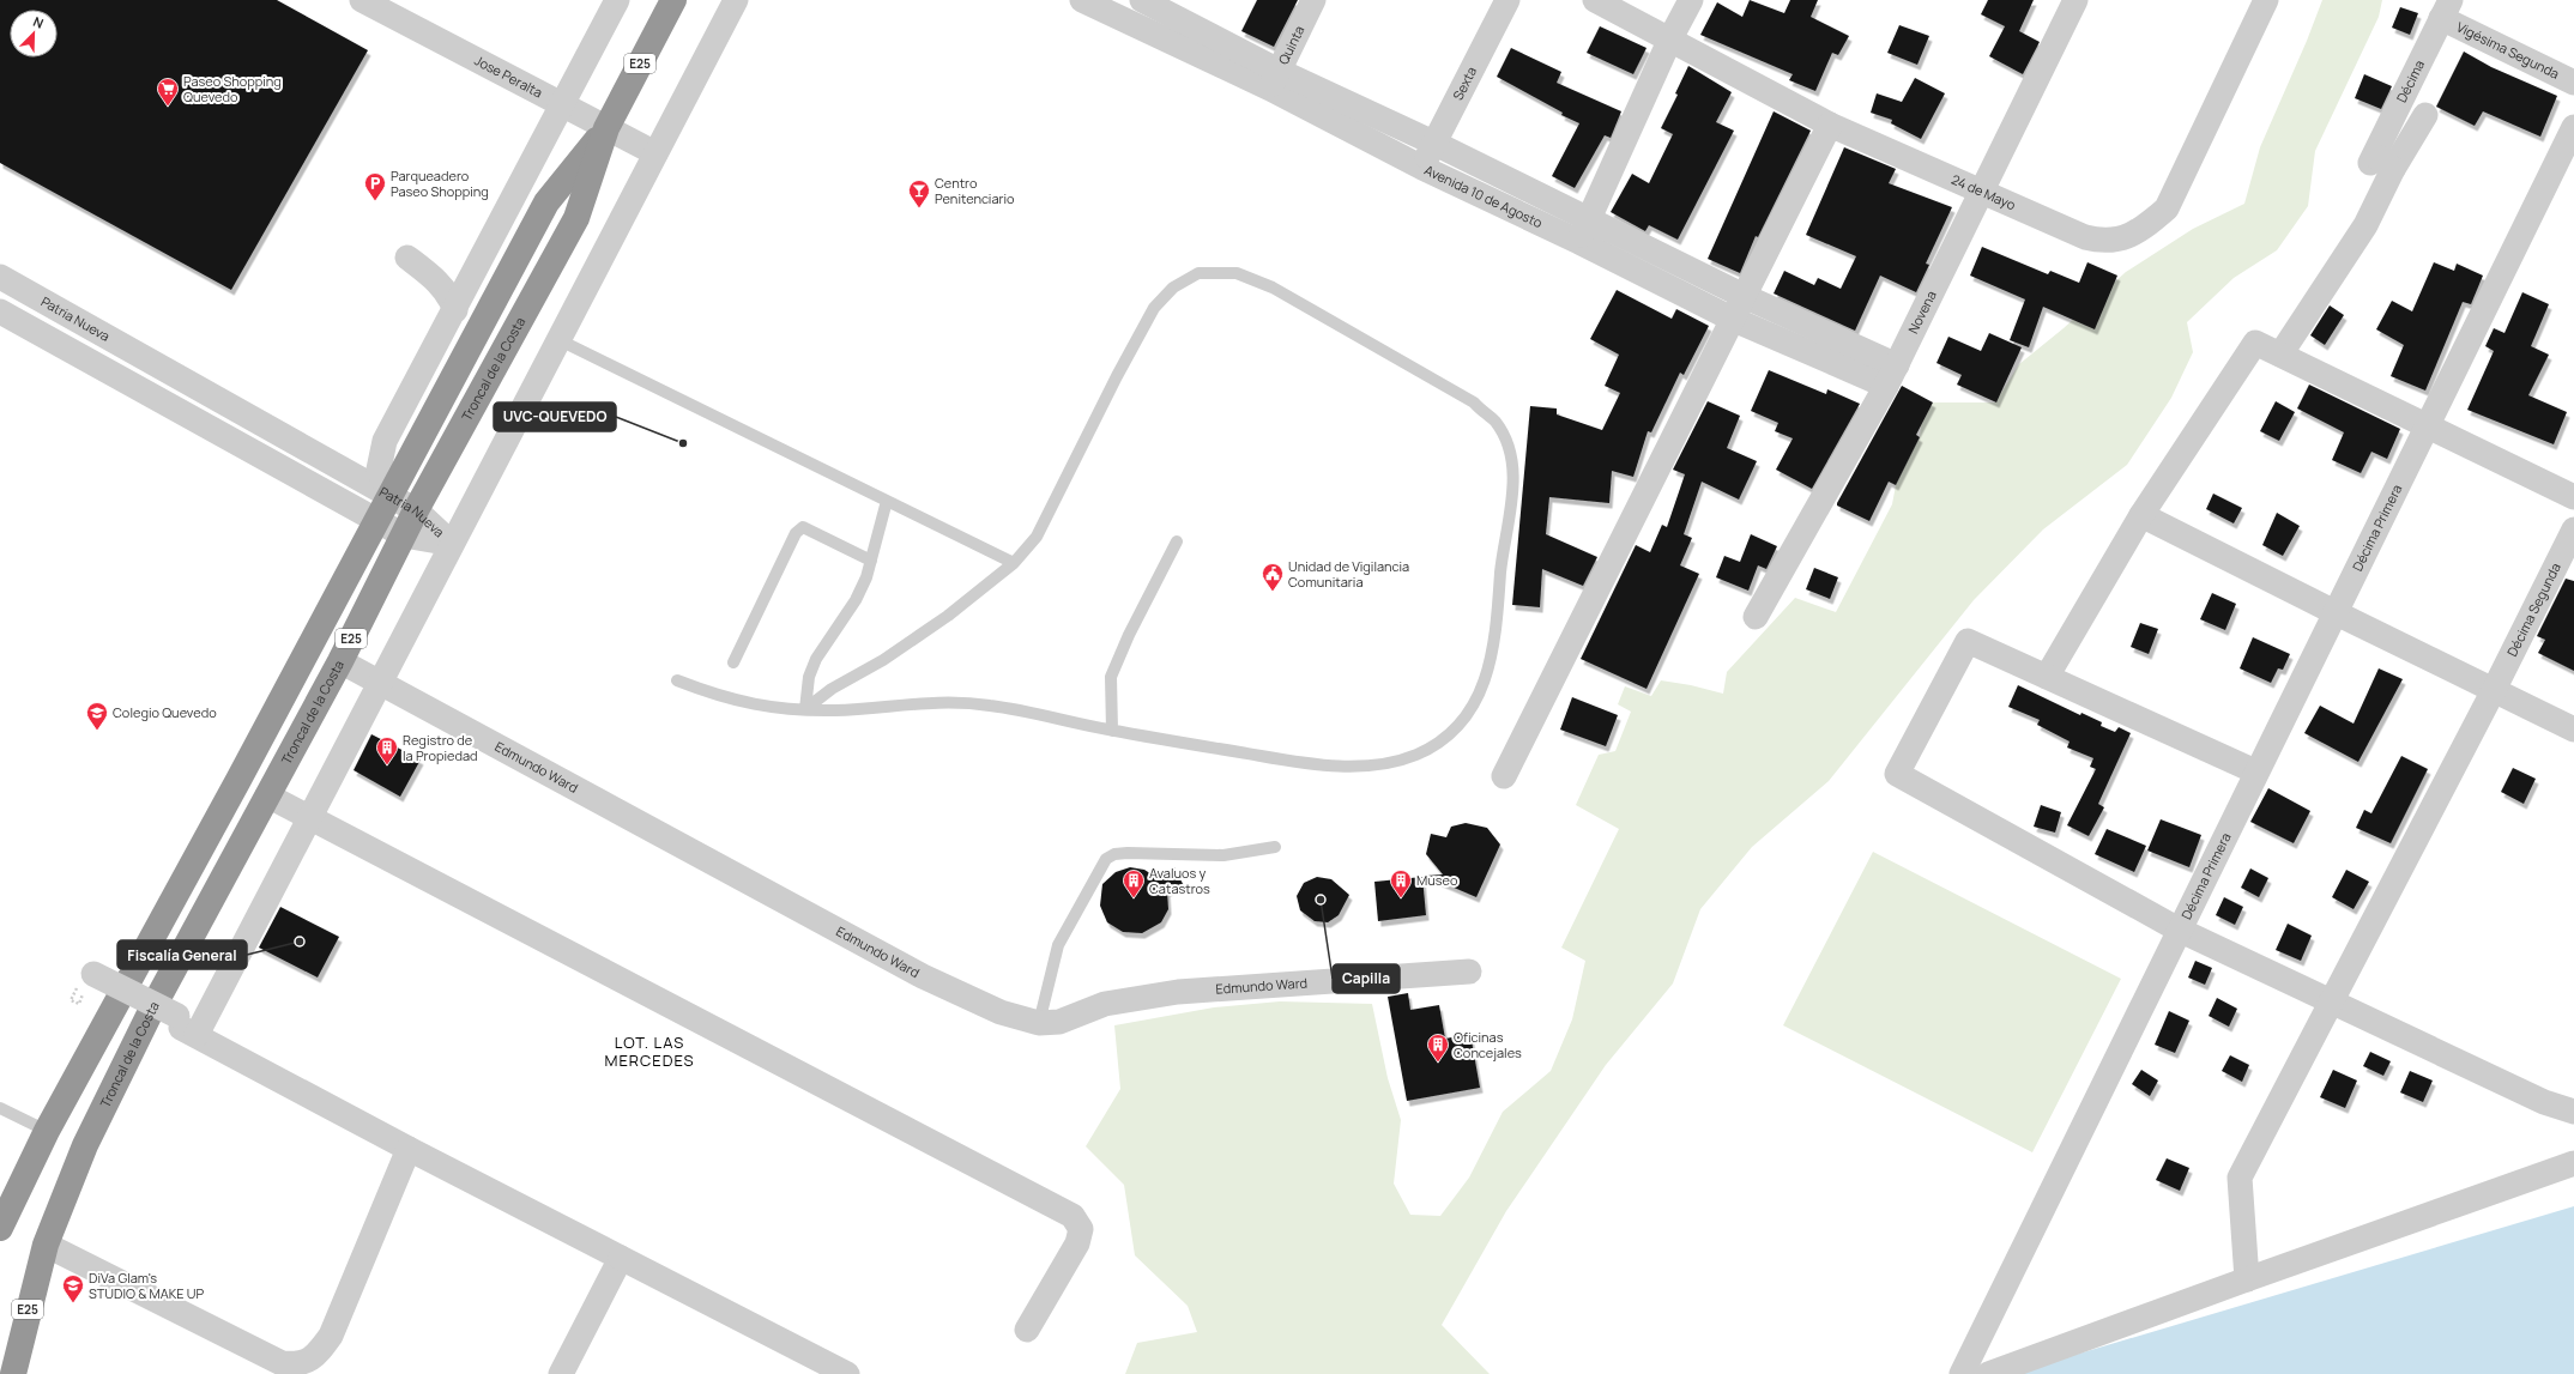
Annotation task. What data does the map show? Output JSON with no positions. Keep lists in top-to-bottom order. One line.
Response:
{"streets":{"highway":["E25","Troncal de la Costa"],"street":["Quinta","Vigésima Segunda","Jose Peralta","Décima","Sexta","24 de Mayo","Avenida 10 de Agosto","Novena","Patria Nueva","Décima Primera","Décima Segunda","Edmundo Ward"]},"crossings":[["Quinta","Avenida 10 de Agosto"],["Vigésima Segunda","Décima"],["E25","Troncal de la Costa"],["Jose Peralta","Troncal de la Costa"],["Sexta","Avenida 10 de Agosto"],["24 de Mayo","Novena"],["Avenida 10 de Agosto","Novena"],["Patria Nueva","Troncal de la Costa"],["Troncal de la Costa","Edmundo Ward"]],"districts":["LOT. LAS MERCEDES"],"places":{"supermarket":["Paseo Shopping Quevedo"],"parking":["Parqueadero Paseo Shopping"],"bar":["Centro Penitenciario"],"other":["UVC-QUEVEDO","Capilla","Fiscalía General"],"public building":["Unidad de Vigilancia Comunitaria"],"school or university":["Colegio Quevedo","DiVa Glam's STUDIO & MAKE UP"],"building":["Registro de la Propiedad","Avaluos y Catastros","Museo","Oficinas Concejales"]},"north":"top right"}
